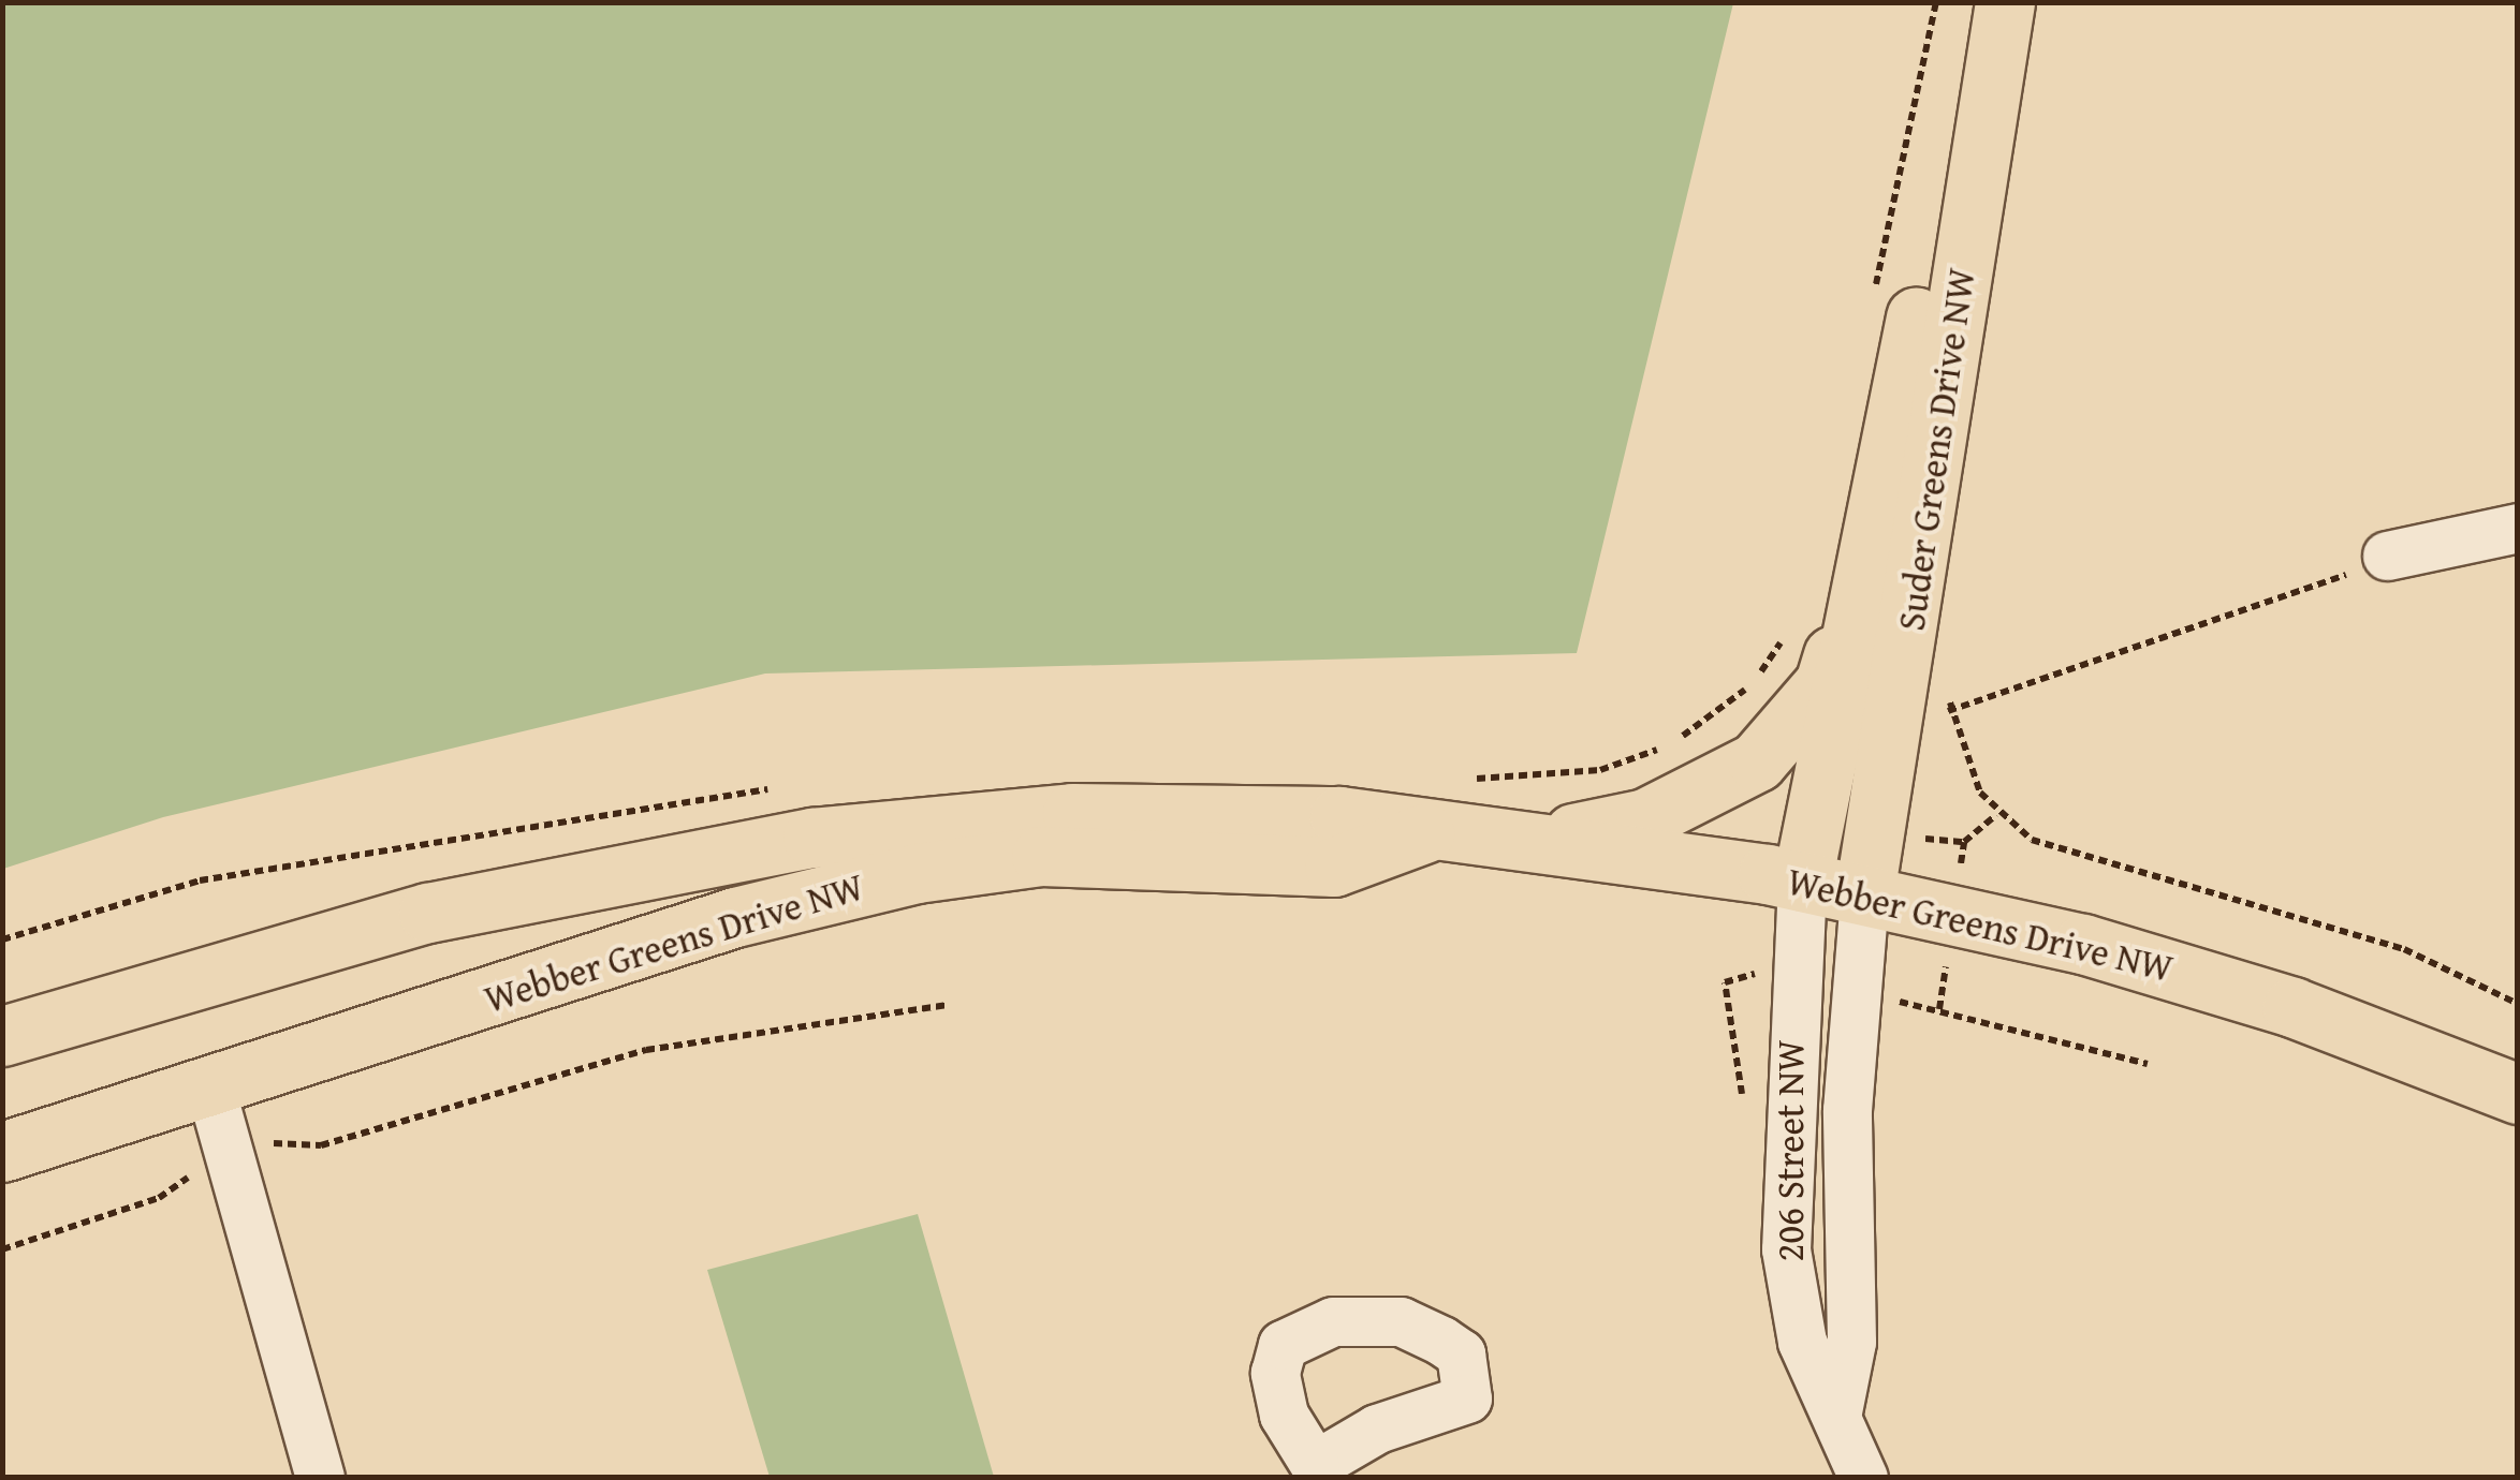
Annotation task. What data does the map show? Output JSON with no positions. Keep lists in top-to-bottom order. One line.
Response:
{"streets":{"main road":["Suder Greens Drive NW","Webber Greens Drive NW"],"street":["206 Street NW"]},"crossings":[["Suder Greens Drive NW","Webber Greens Drive NW"],["Suder Greens Drive NW","206 Street NW"],["Webber Greens Drive NW","206 Street NW"]]}
